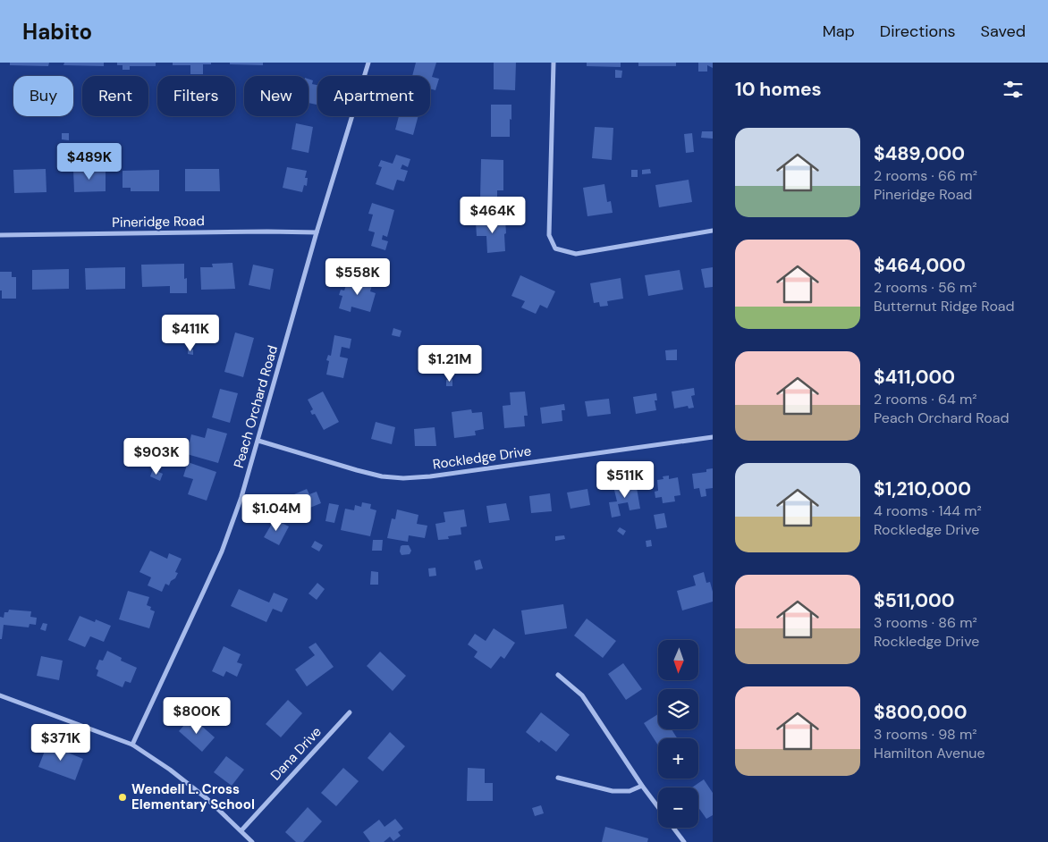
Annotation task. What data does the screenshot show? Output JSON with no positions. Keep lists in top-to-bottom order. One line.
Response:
{"streets":{"street":["Pineridge Road","Peach Orchard Road","Rockledge Drive","Dana Drive"]},"crossings":[["Pineridge Road","Peach Orchard Road"],["Peach Orchard Road","Rockledge Drive"]],"places":["Wendell L. Cross Elementary School"],"north":"bottom","page":{"header":"Habito","nav":["Map","Directions","Saved"],"heading":"10 homes","chip":["Buy","Rent","Filters","New","Apartment"],"list":[{"name":"$489,000","note":"2 rooms · 66 m² · Pineridge Road"},{"name":"$464,000","note":"2 rooms · 56 m² · Butternut Ridge Road"},{"name":"$411,000","note":"2 rooms · 64 m² · Peach Orchard Road"},{"name":"$1,210,000","note":"4 rooms · 144 m² · Rockledge Drive"},{"name":"$511,000","note":"3 rooms · 86 m² · Rockledge Drive"},{"name":"$800,000","note":"3 rooms · 98 m² · Hamilton Avenue"}],"price":["$489K","$464K","$558K","$411K","$1.21M","$903K","$511K","$1.04M","$800K","$371K"],"map_buttons":["+","−"]}}
